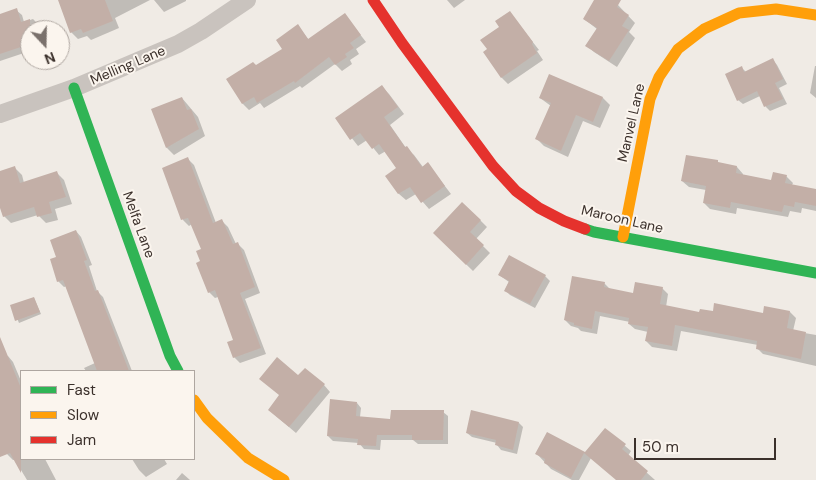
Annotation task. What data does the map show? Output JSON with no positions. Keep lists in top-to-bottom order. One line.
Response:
{"streets":{"street":["Melling Lane","Manvel Lane","Maroon Lane","Melfa Lane"]},"crossings":[["Melling Lane","Melfa Lane"],["Manvel Lane","Maroon Lane"]],"legend":["Fast","Slow","Jam"],"scale_bar":"50 m","north":"bottom"}
